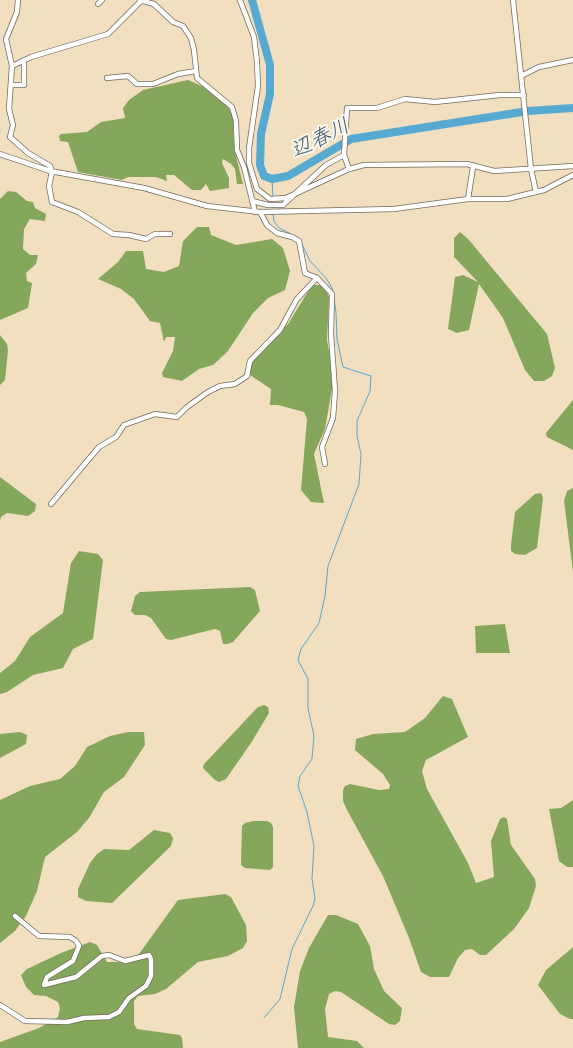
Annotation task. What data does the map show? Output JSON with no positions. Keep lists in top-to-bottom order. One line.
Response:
{"water":["辺春川"]}
